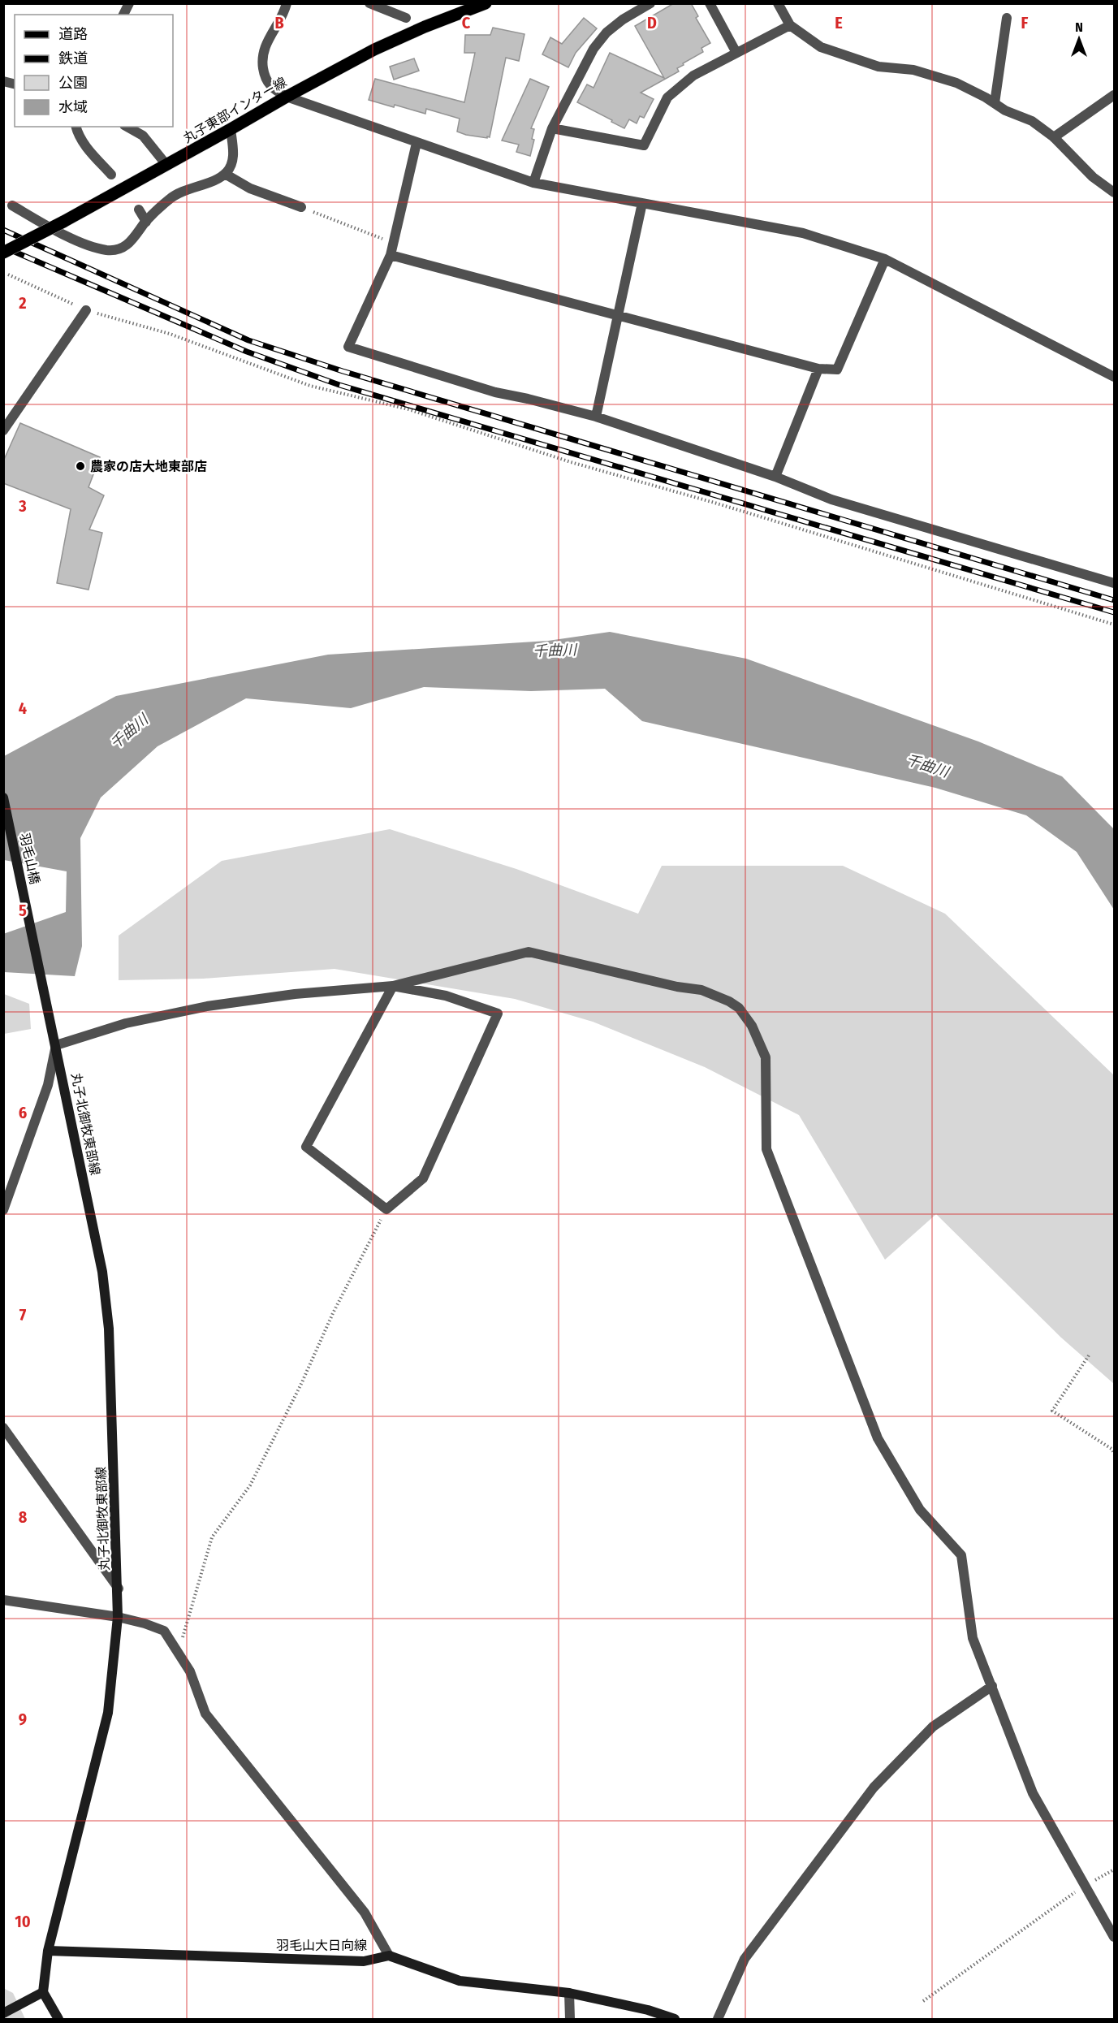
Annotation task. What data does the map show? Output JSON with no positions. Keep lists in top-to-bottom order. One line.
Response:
{"streets":{"main road":["丸子東部インター線","羽毛山橋","丸子北御牧東部線","羽毛山大日向線"]},"crossings":[["羽毛山橋","丸子北御牧東部線"],["丸子北御牧東部線","羽毛山大日向線"]],"water":["千曲川"],"places":["農家の店大地東部店"],"legend":["道路","鉄道","公園","水域"],"north":"top","grid":{"columns":["B","C","D","E","F"],"rows":["2","3","4","5","6","7","8","9","10"]}}
